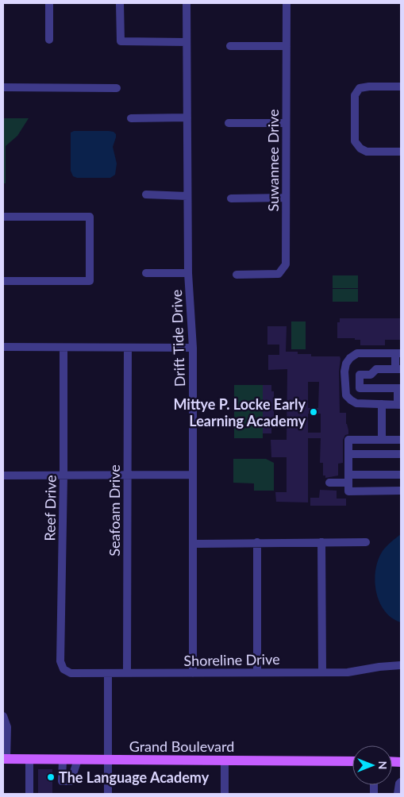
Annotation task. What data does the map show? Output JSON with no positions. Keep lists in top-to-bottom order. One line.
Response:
{"streets":{"main road":["Grand Boulevard"],"street":["Suwannee Drive","Drift Tide Drive","Reef Drive","Seafoam Drive","Shoreline Drive"]},"crossings":[["Drift Tide Drive","Shoreline Drive"],["Reef Drive","Shoreline Drive"],["Seafoam Drive","Shoreline Drive"]],"places":["Mittye P. Locke Early Learning Academy","The Language Academy"],"north":"right"}
